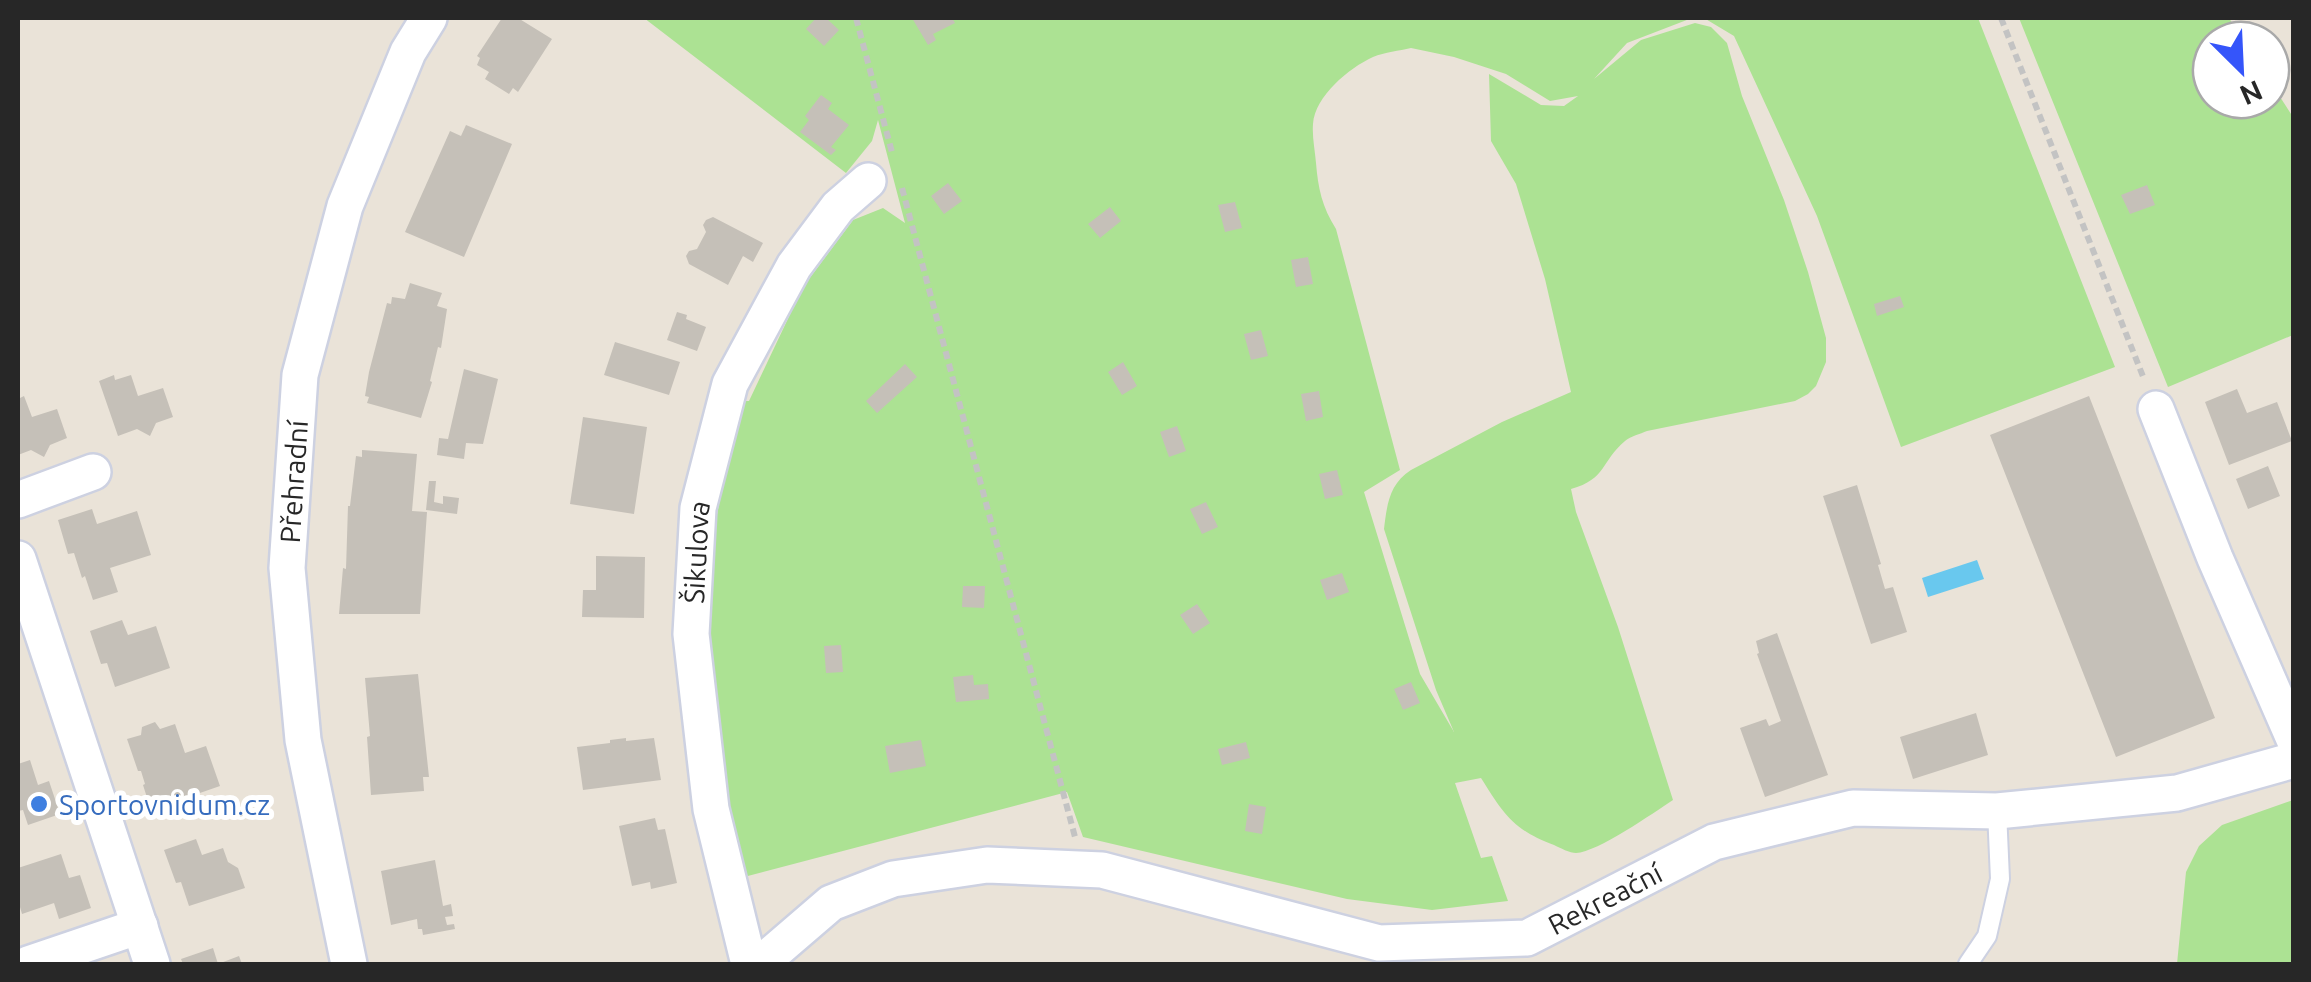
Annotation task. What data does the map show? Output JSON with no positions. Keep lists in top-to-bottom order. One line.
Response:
{"streets":{"street":["Přehradní","Šikulova","Rekreační"]},"places":["Sportovnidum.cz"],"north":"bottom right"}
